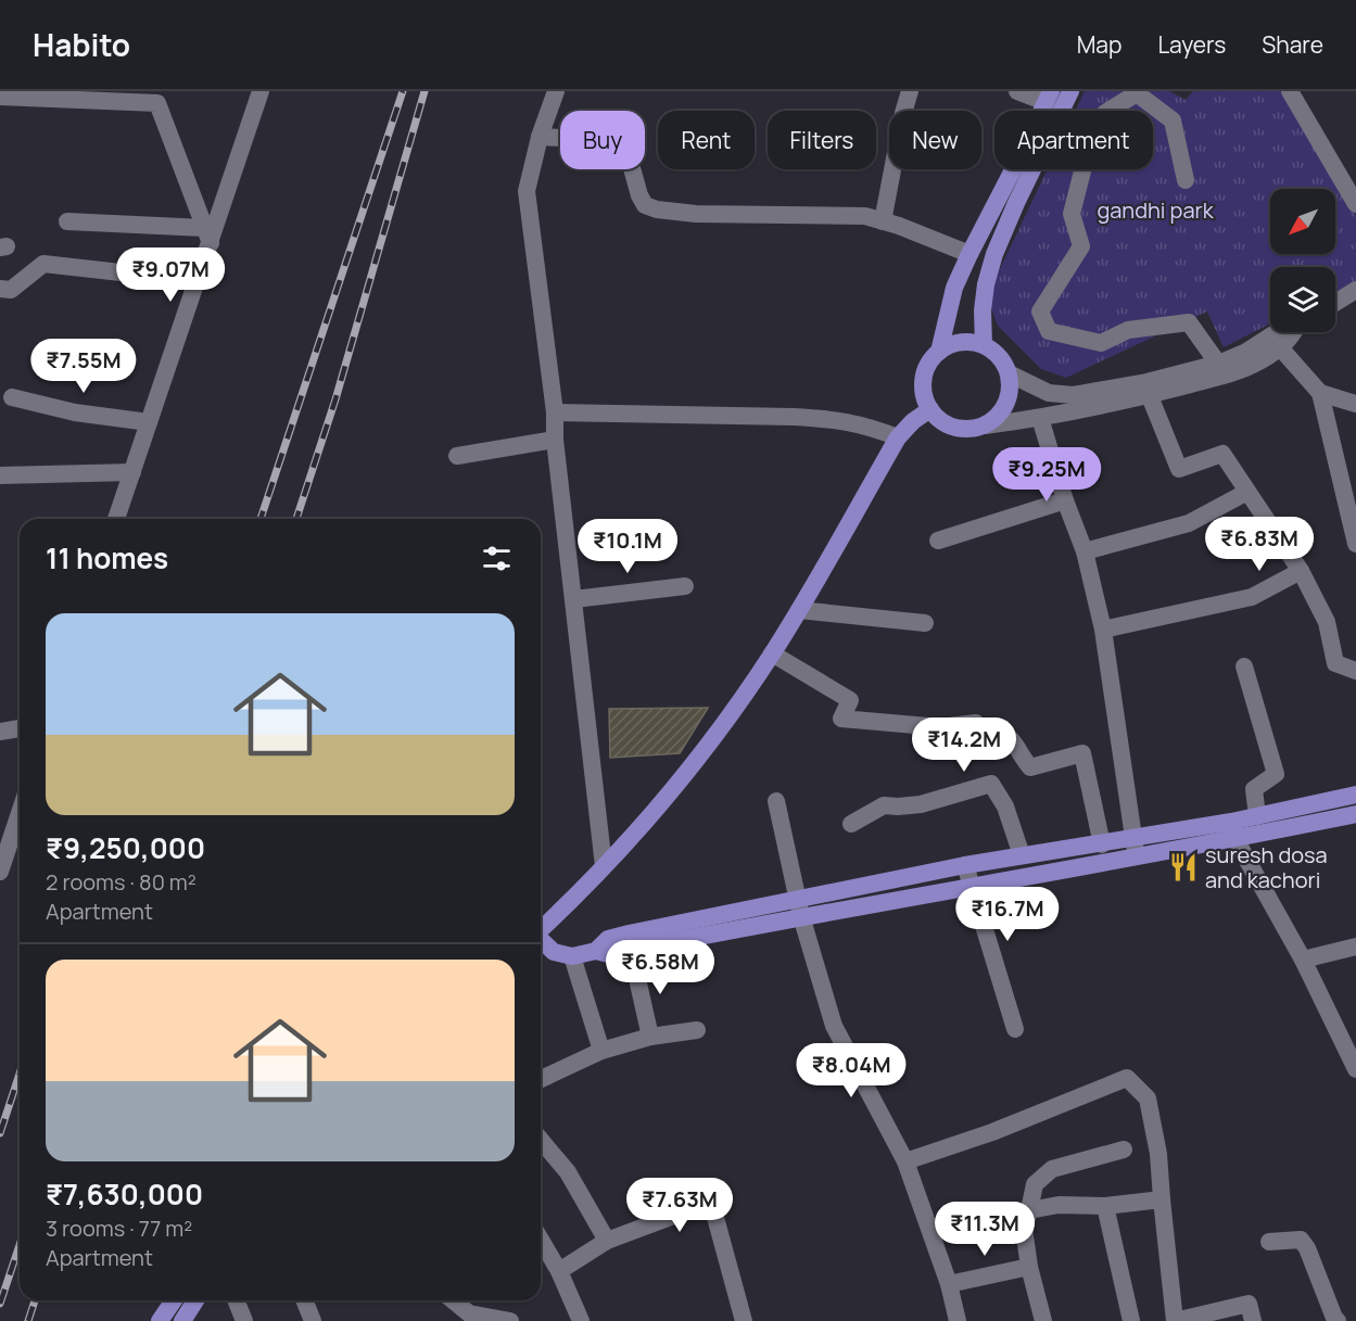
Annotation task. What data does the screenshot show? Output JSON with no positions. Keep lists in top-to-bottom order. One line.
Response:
{"parks":["gandhi park"],"places":{"restaurant":["suresh dosa and kachori"]},"north":"bottom left","page":{"header":"Habito","nav":["Map","Layers","Share"],"chip":["Buy","Rent","Filters","New","Apartment"],"price":["₹9.07M","₹7.55M","₹9.25M","₹6.83M","₹10.1M","₹14.2M","₹16.7M","₹6.58M","₹8.04M","₹7.63M","₹11.3M"],"heading":"11 homes","list":[{"name":"₹9,250,000","note":"2 rooms · 80 m² · Apartment"},{"name":"₹7,630,000","note":"3 rooms · 77 m² · Apartment"}]}}
